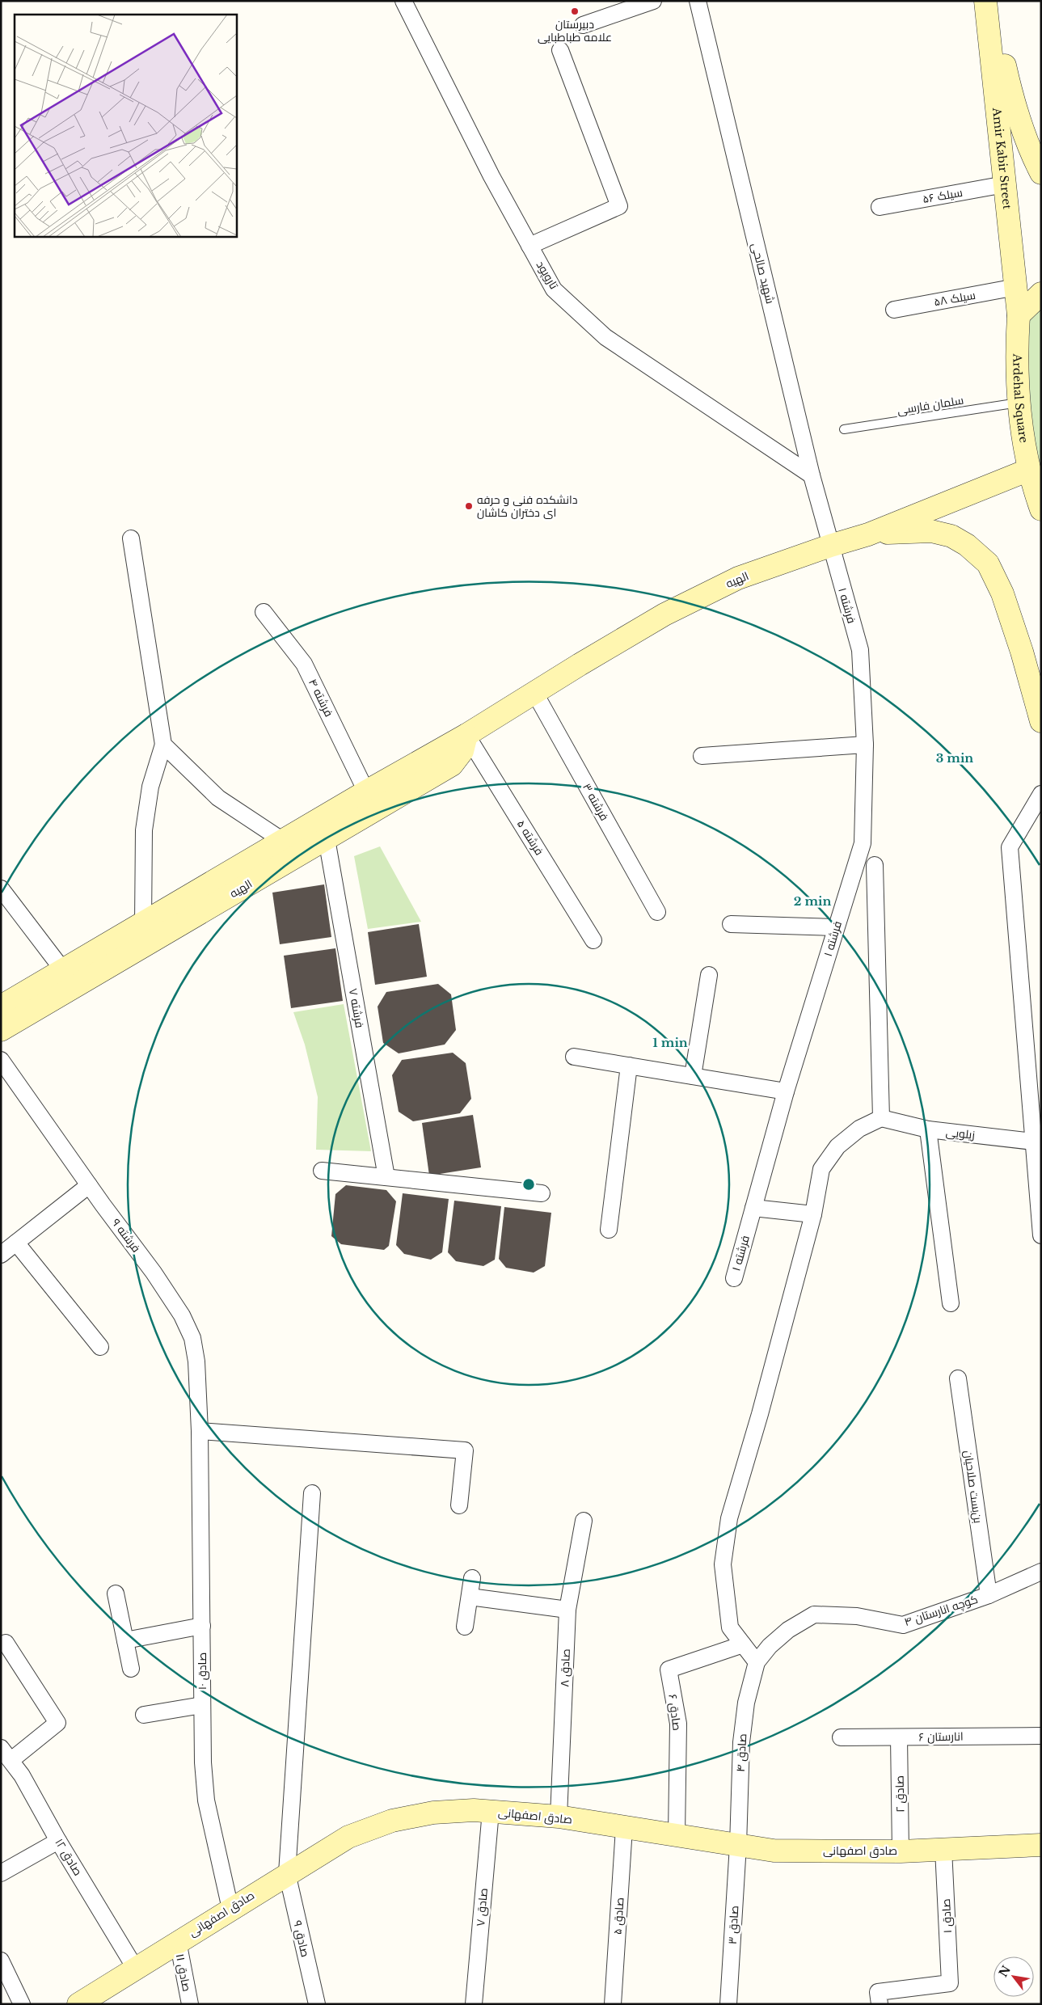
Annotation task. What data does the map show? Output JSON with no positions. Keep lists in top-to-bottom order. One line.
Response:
{"streets":{"street":["Amir Kabir Street","سیلک ۵۶","شهید صالحی","تاروپود","سیلک ۵۸","Ardehal Square","الهیه","فرشته ۱","فرشته ۴","فرشته ۳","فرشته ۵","فرشته ۷","زیلویی","فرشته ۹","بن‌بست صلاحیان","کوچه انارستان ۴","صادق ۸","صادق ۱۰","صادق ۶","انارستان ۶","صادق ۴","صادق ۲","صادق اصفهانی","صادق ۱۲","صادق ۷","صادق ۵","صادق ۱","صادق ۳","صادق ۹","صادق ۱۱"],"lane":["سلمان فارسی"]},"crossings":[["Amir Kabir Street","سیلک ۵۶"],["Amir Kabir Street","سیلک ۵۸"],["Amir Kabir Street","Ardehal Square"],["شهید صالحی","تاروپود"],["شهید صالحی","الهیه"],["شهید صالحی","فرشته ۱"],["Ardehal Square","سلمان فارسی"],["Ardehal Square","الهیه"],["الهیه","فرشته ۱"],["الهیه","فرشته ۴"],["الهیه","فرشته ۳"],["الهیه","فرشته ۵"],["الهیه","فرشته ۷"],["فرشته ۹","صادق ۱۰"],["بن‌بست صلاحیان","کوچه انارستان ۴"],["کوچه انارستان ۴","صادق ۴"],["صادق ۸","صادق اصفهانی"],["صادق ۱۰","صادق اصفهانی"],["صادق ۶","صادق اصفهانی"],["انارستان ۶","صادق ۲"],["صادق ۴","صادق اصفهانی"],["صادق ۴","صادق ۳"],["صادق ۲","صادق اصفهانی"],["صادق اصفهانی","صادق ۱۲"],["صادق اصفهانی","صادق ۷"],["صادق اصفهانی","صادق ۵"],["صادق اصفهانی","صادق ۱"],["صادق اصفهانی","صادق ۳"],["صادق اصفهانی","صادق ۹"],["صادق اصفهانی","صادق ۱۱"]],"places":["دبیرستان علامه طباطبایی","دانشکده فنی و حرفه ای دختران کاشان"],"north":"top left","rings":["3 min","2 min","1 min"]}
